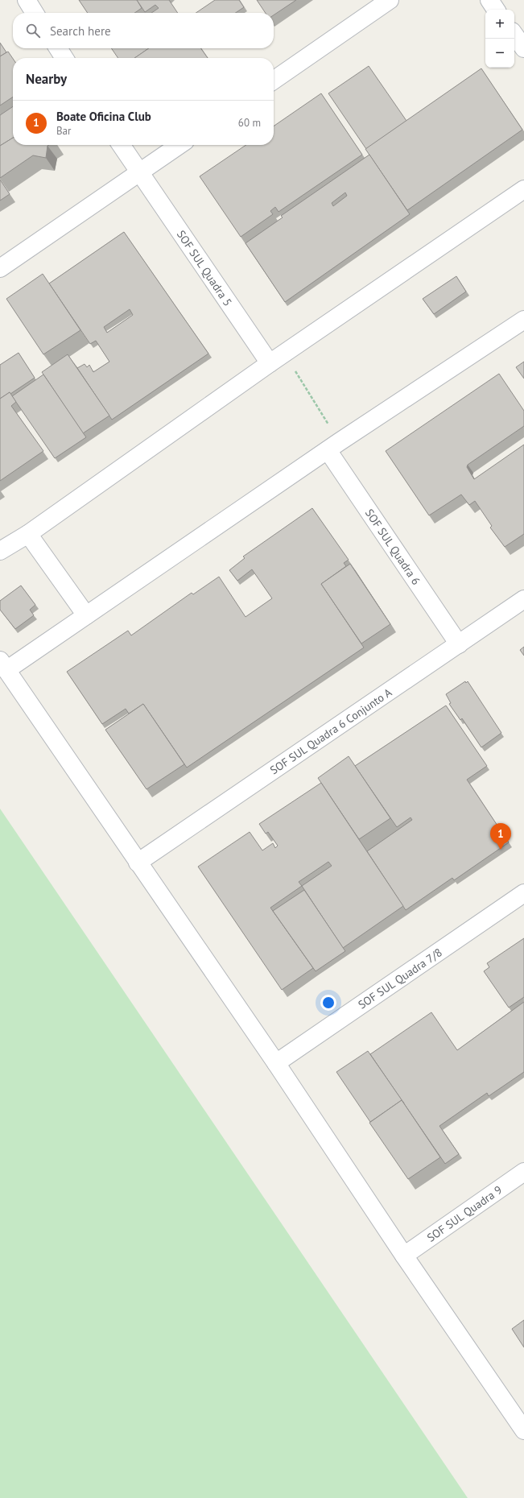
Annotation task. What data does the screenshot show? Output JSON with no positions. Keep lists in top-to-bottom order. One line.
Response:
{"streets":{"street":["SOF SUL Quadra 5","SOF SUL Quadra 6","SOF SUL Quadra 6 Conjunto A","SOF SUL Quadra 7/8","SOF SUL Quadra 9"]},"crossings":[["SOF SUL Quadra 6","SOF SUL Quadra 6 Conjunto A"]],"page":{"map_buttons":["+","−"],"search":"Search here","heading":"Nearby","list":[{"mark":"1","name":"Boate Oficina Club","note":"Bar","value":"60 m"}],"pins":"1"}}
